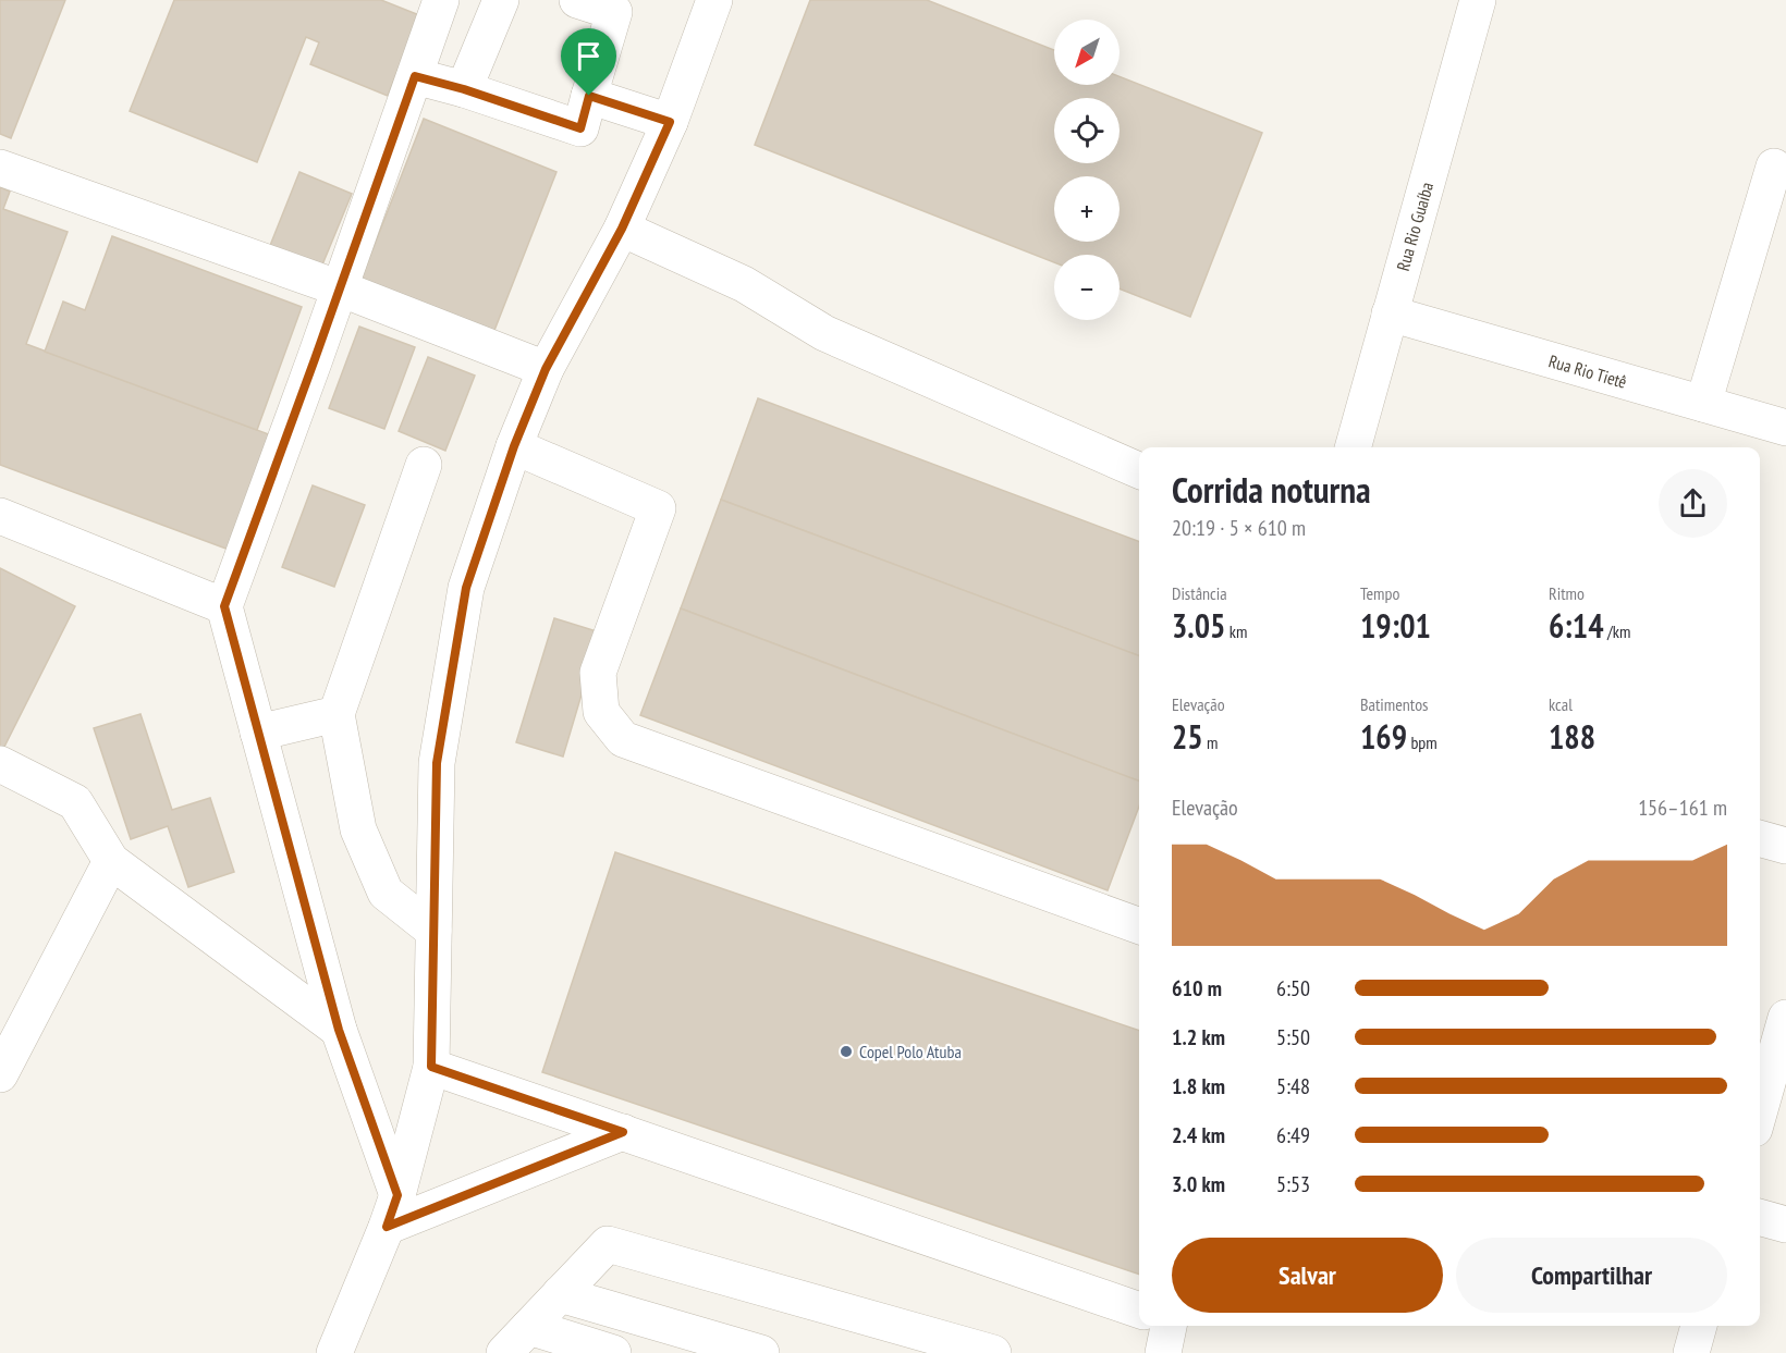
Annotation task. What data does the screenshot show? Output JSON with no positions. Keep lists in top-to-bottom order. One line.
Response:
{"streets":{"street":["Rua Rio Guaíba","Rua Rio Tietê"]},"crossings":[["Rua Rio Guaíba","Rua Rio Tietê"]],"places":["Copel Polo Atuba"],"north":"bottom left","page":{"map_buttons":["+","−"],"heading":["Corrida noturna","20:19 · 5 × 610 m"],"stats":[["Distância","3.05 km"],["Tempo","19:01"],["Ritmo","6:14 /km"],["Elevação","25 m"],["Batimentos","169 bpm"],["kcal","188"]],"chart":["Elevação","156–161 m"],"list":[{"name":"610 m","note":"6:50"},{"name":"1.2 km","note":"5:50"},{"name":"1.8 km","note":"5:48"},{"name":"2.4 km","note":"6:49"},{"name":"3.0 km","note":"5:53"}],"buttons":["Salvar","Compartilhar"]}}
